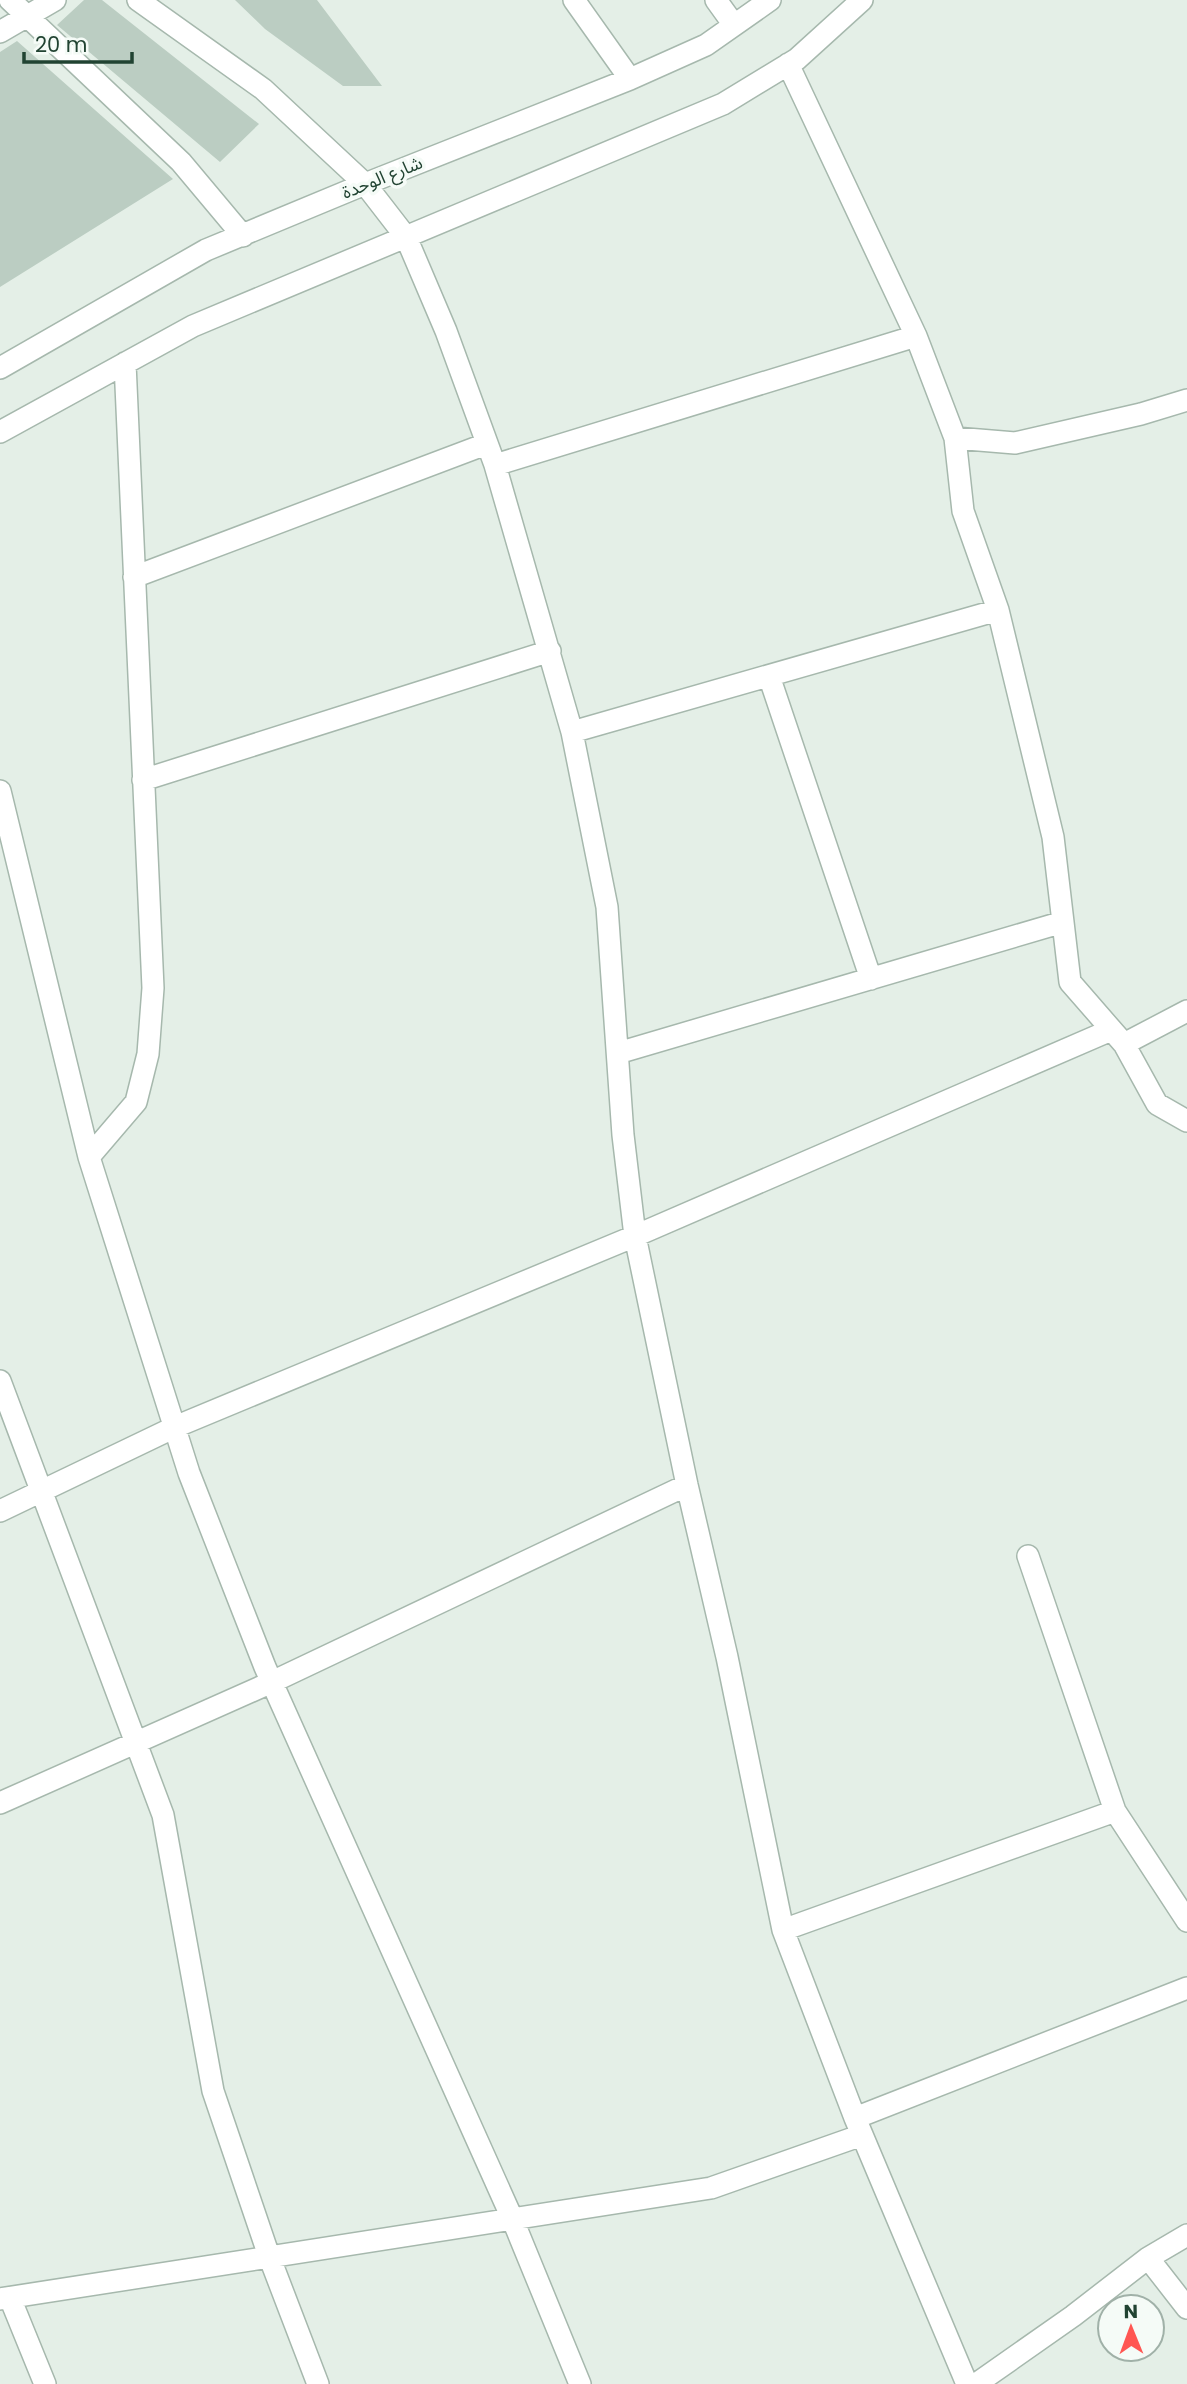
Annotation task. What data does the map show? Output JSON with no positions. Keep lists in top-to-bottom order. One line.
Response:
{"streets":{"street":["شارع الوحدة"]},"scale_bar":"20 m","north":"top"}
